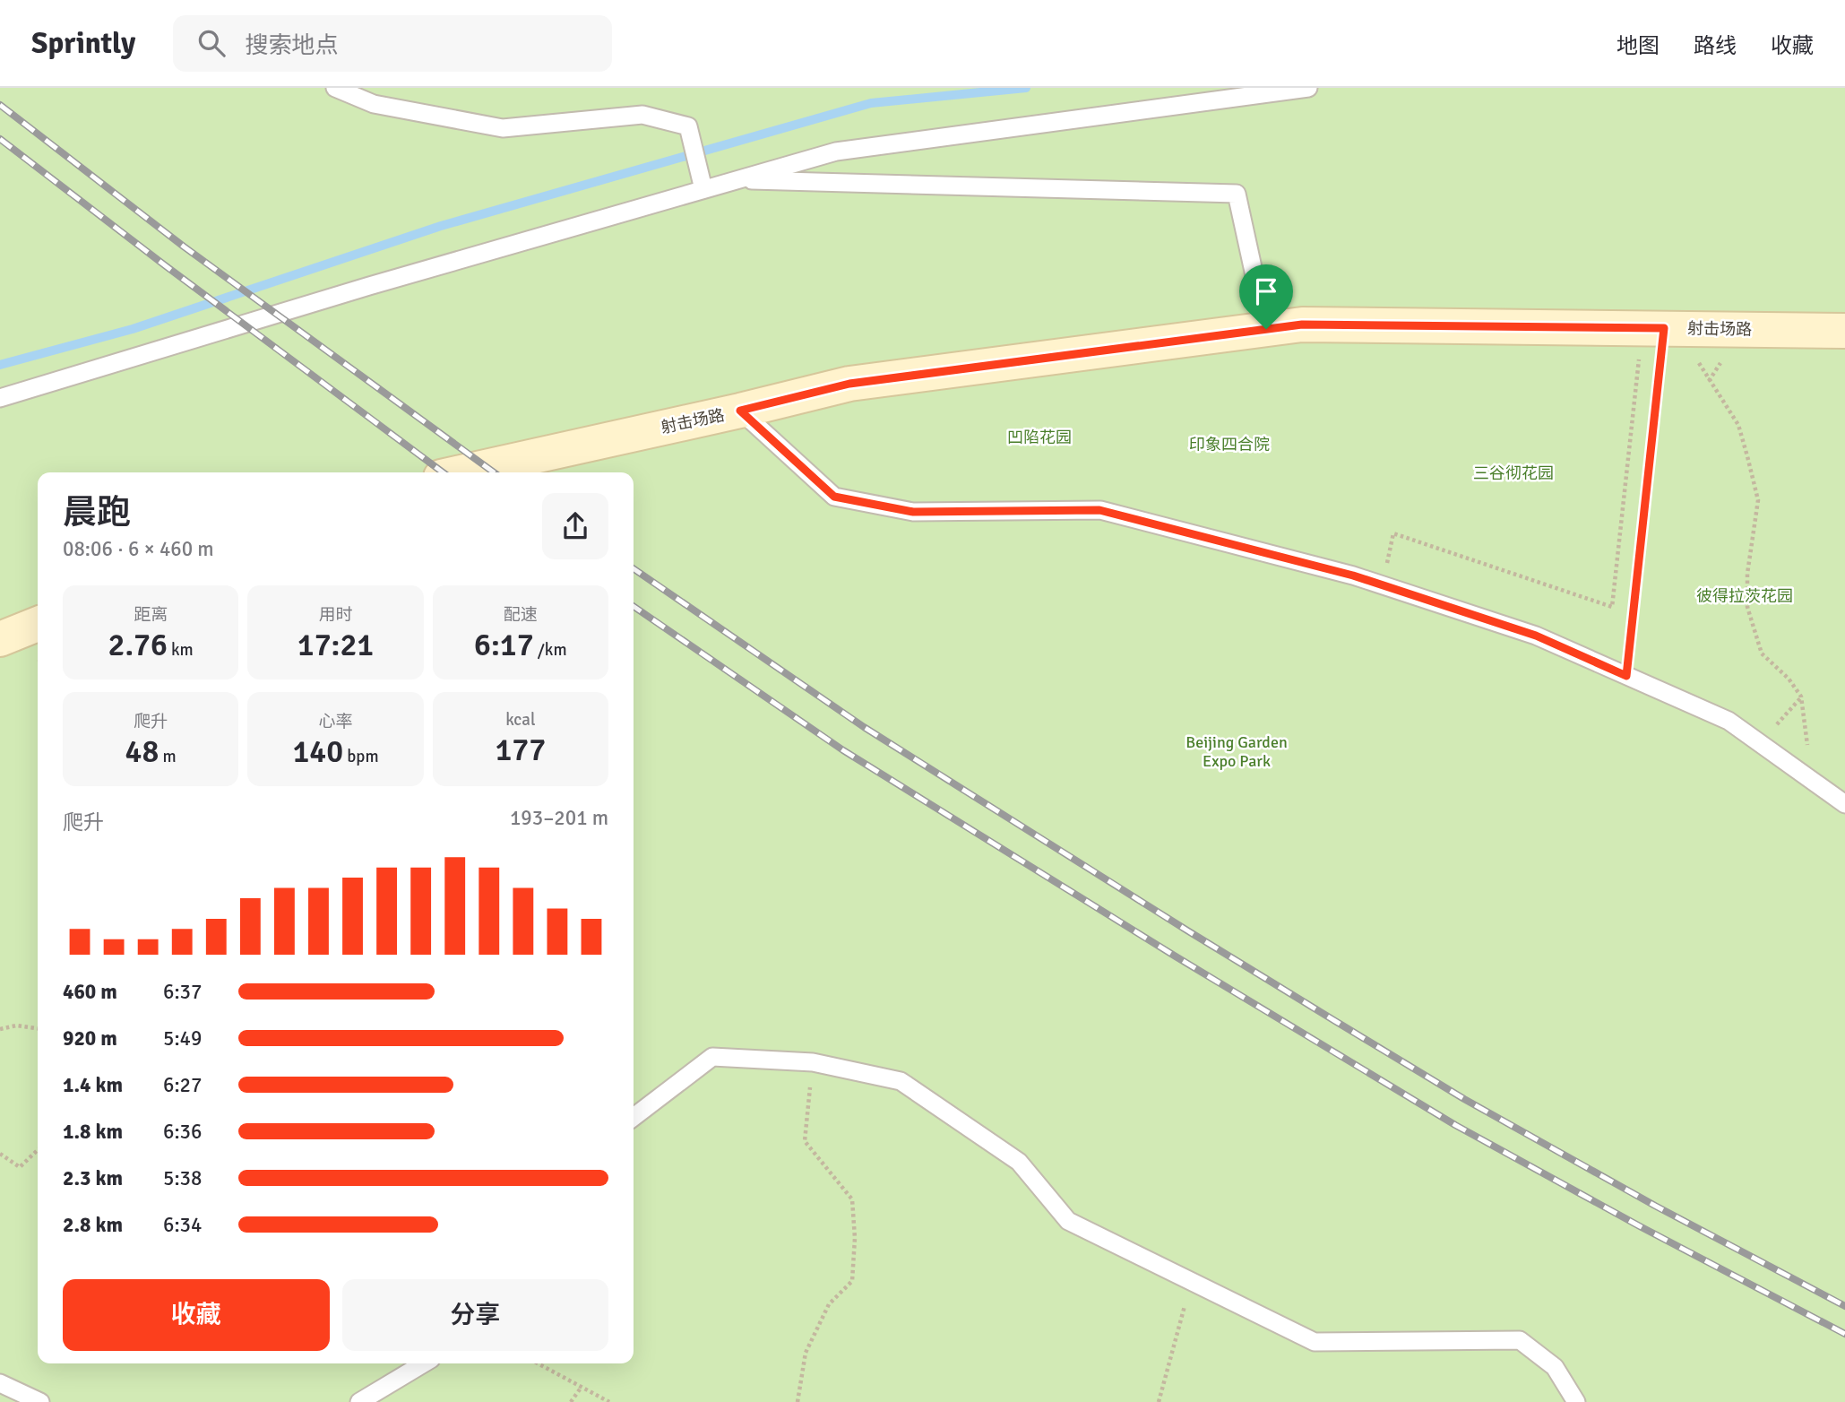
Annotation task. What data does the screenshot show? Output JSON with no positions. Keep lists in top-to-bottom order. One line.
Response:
{"streets":{"street":["射击场路"]},"parks":["凹陷花园","印象四合院","三谷彻花园","彼得拉茨花园","Beijing Garden Expo Park"],"page":{"header":"Sprintly","search":"搜索地点","nav":["地图","路线","收藏"],"heading":["晨跑","08:06 · 6 × 460 m"],"stats":[["距离","2.76 km"],["用时","17:21"],["配速","6:17 /km"],["爬升","48 m"],["心率","140 bpm"],["kcal","177"]],"chart":["爬升","193–201 m"],"list":[{"name":"460 m","note":"6:37"},{"name":"920 m","note":"5:49"},{"name":"1.4 km","note":"6:27"},{"name":"1.8 km","note":"6:36"},{"name":"2.3 km","note":"5:38"},{"name":"2.8 km","note":"6:34"}],"buttons":["收藏","分享"]}}
